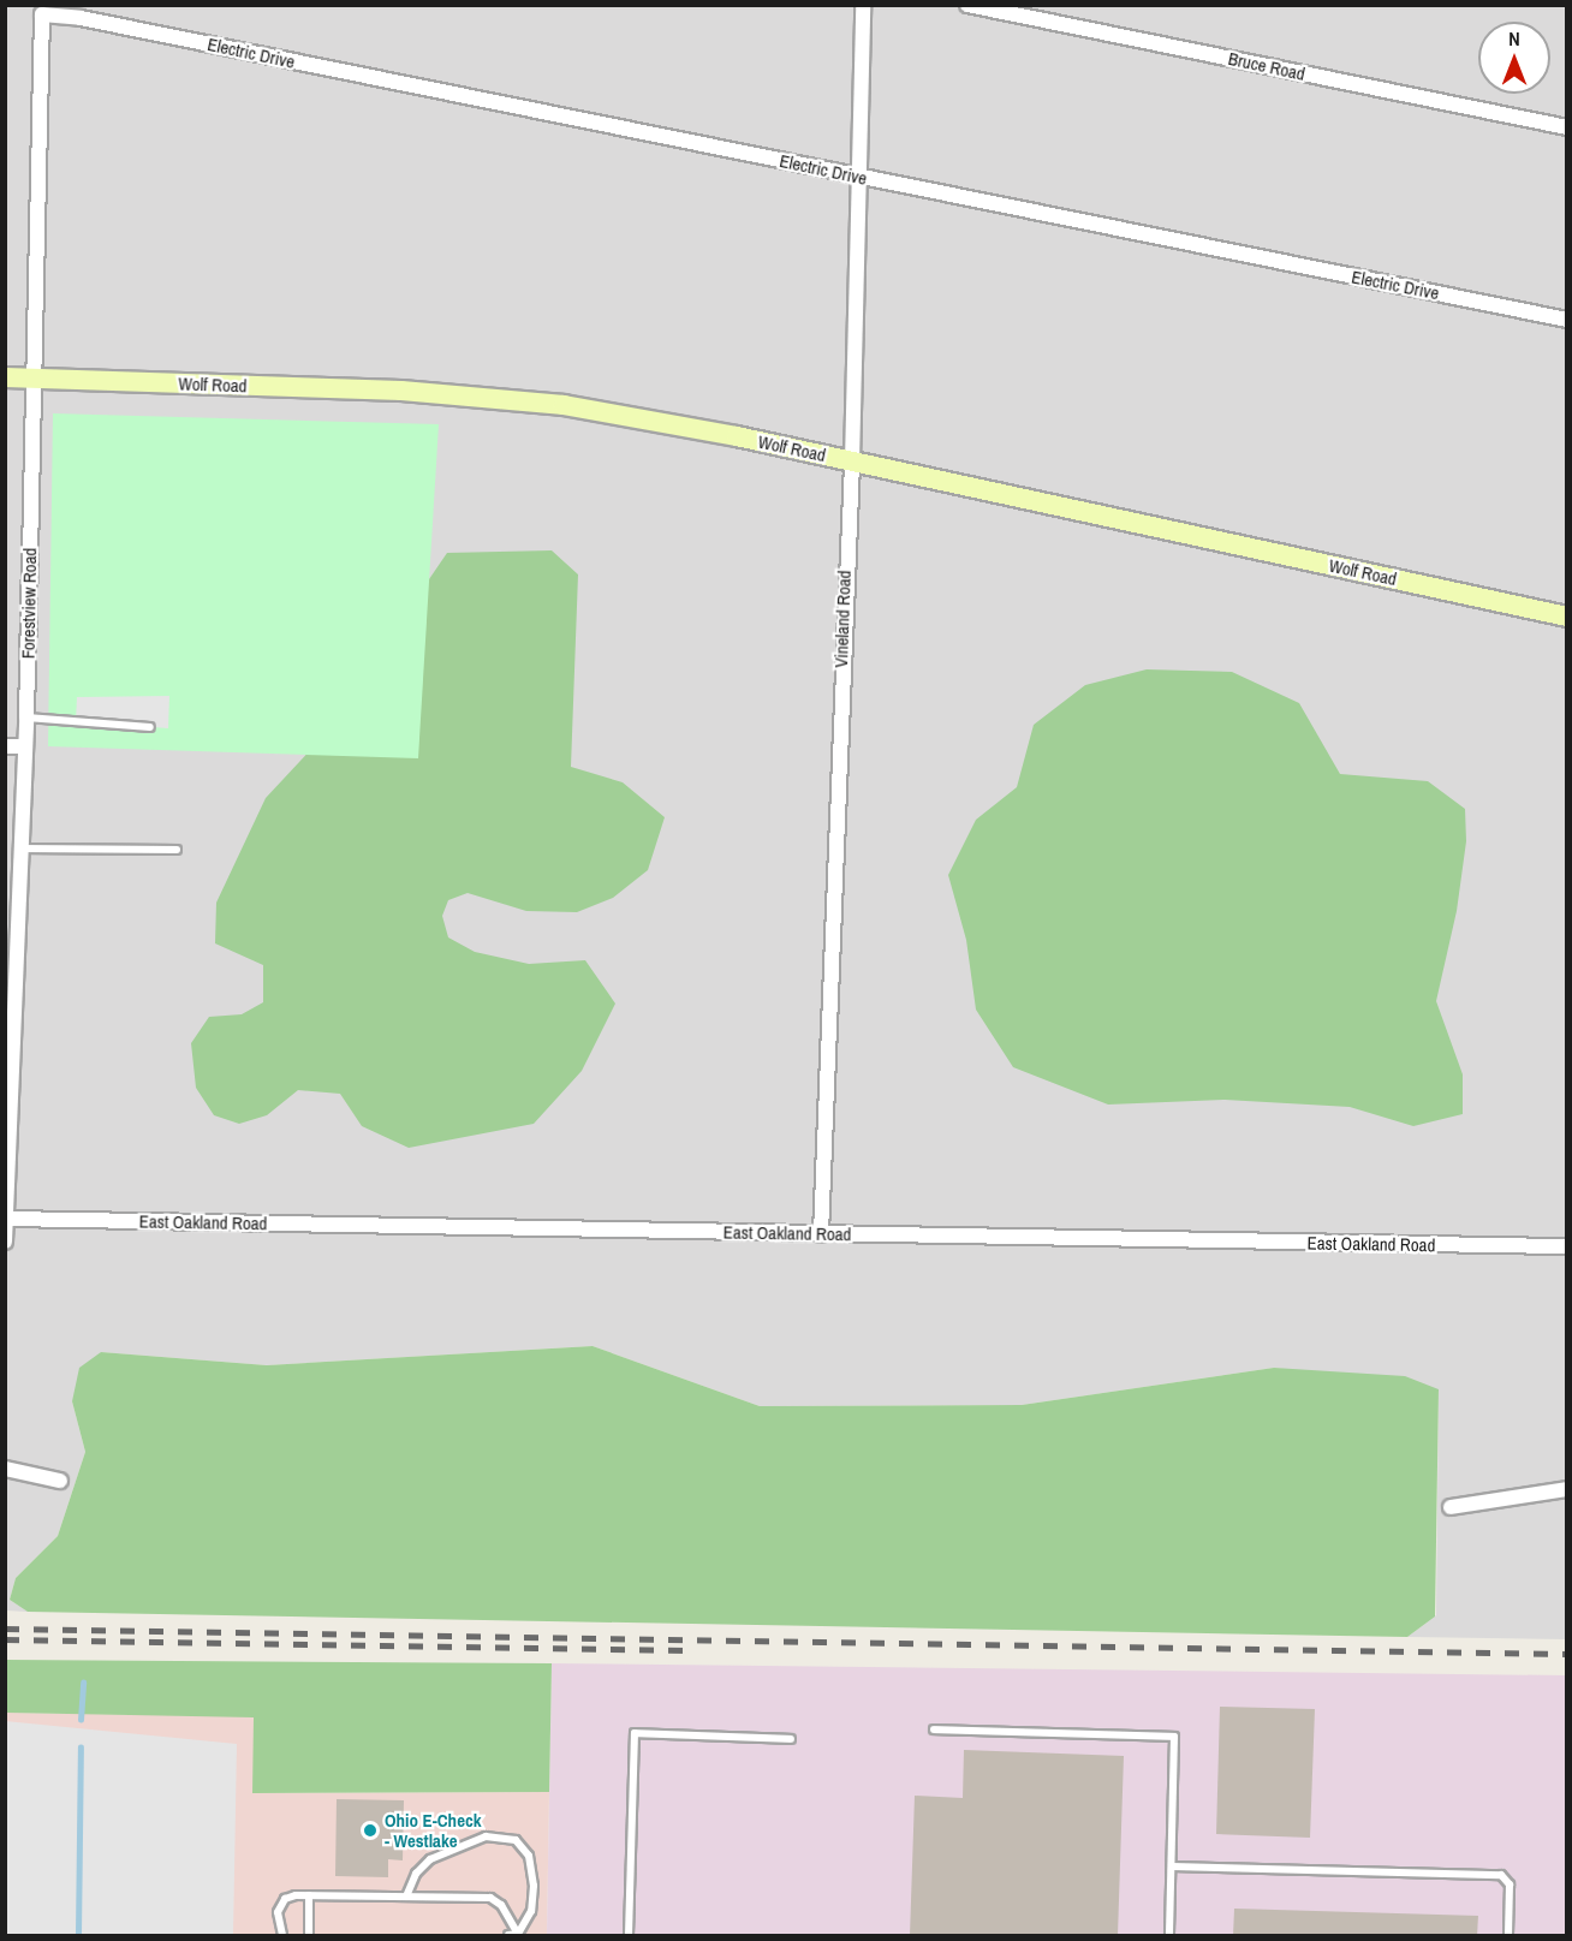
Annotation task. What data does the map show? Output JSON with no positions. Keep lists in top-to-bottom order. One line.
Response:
{"streets":{"street":["Electric Drive","Bruce Road","Wolf Road","Forestview Road","Vineland Road","East Oakland Road"]},"crossings":[["Electric Drive","Forestview Road"],["Electric Drive","Vineland Road"],["Wolf Road","Forestview Road"],["Wolf Road","Vineland Road"],["Forestview Road","East Oakland Road"],["Vineland Road","East Oakland Road"]],"places":["Ohio E-Check - Westlake"],"north":"top"}
